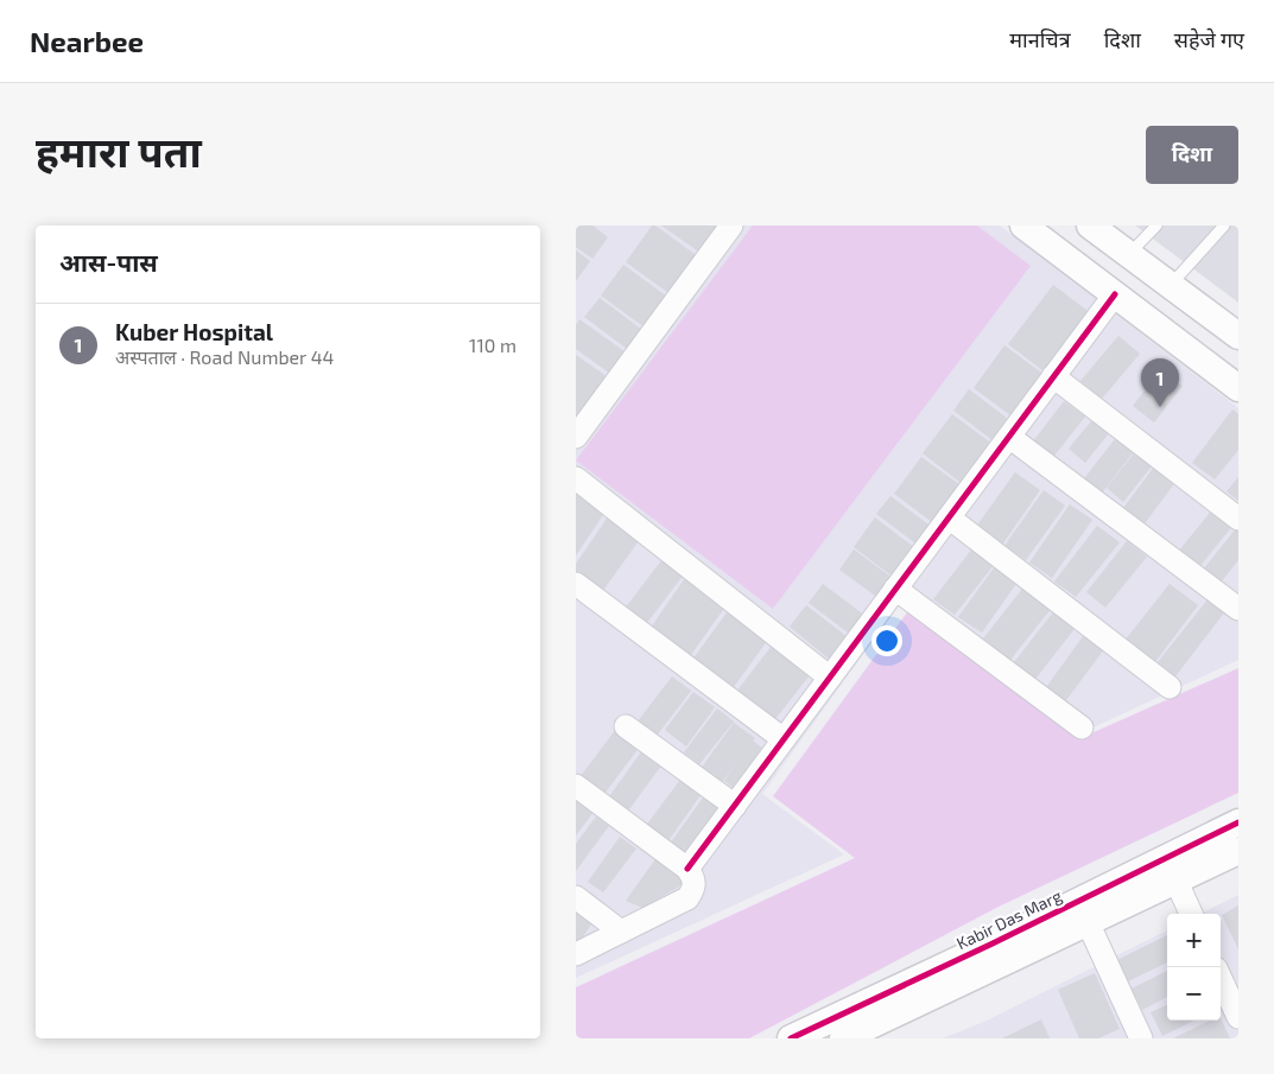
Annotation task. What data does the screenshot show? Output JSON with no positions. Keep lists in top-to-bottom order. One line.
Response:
{"streets":{"street":["Kabir Das Marg"]},"page":{"header":"Nearbee","nav":["मानचित्र","दिशा","सहेजे गए"],"title":"हमारा पता","buttons":"दिशा","heading":"आस-पास","list":[{"mark":"1","name":"Kuber Hospital","note":"अस्पताल · Road Number 44","value":"110 m"}],"pins":"1","map_buttons":["+","−"]}}
